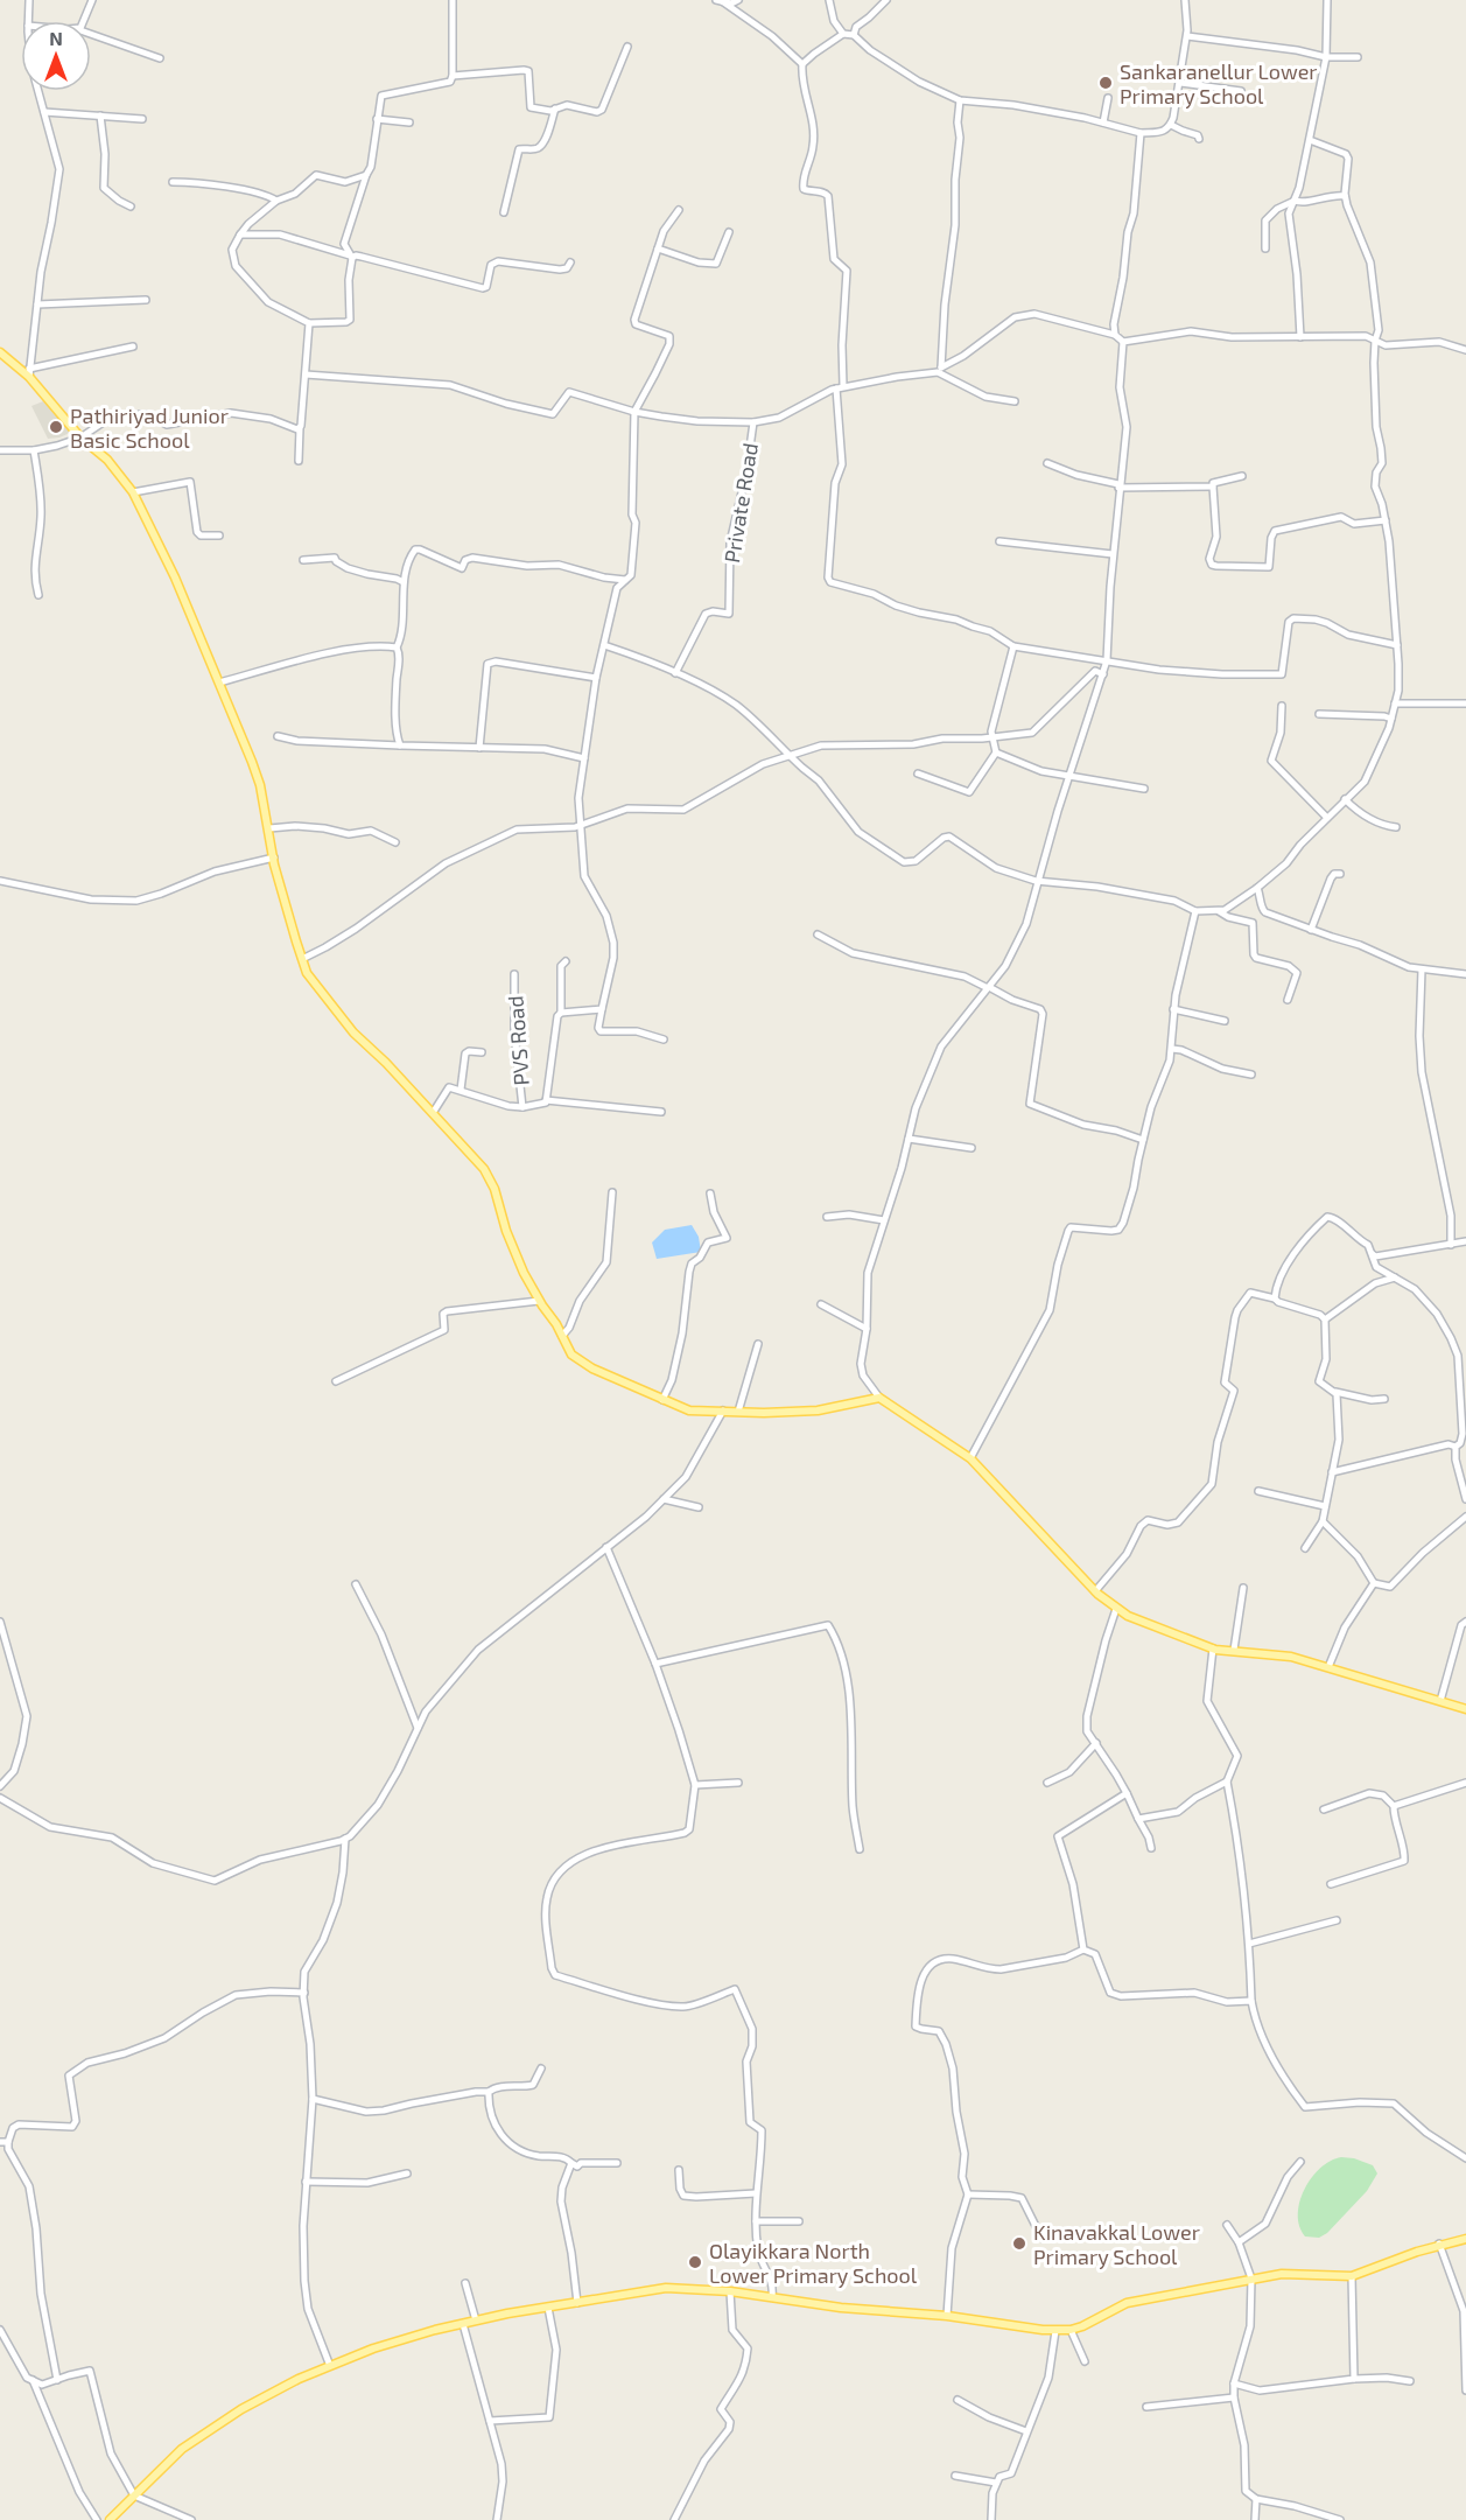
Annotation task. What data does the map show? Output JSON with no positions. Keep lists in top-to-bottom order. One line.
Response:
{"streets":{"street":["Private Road","PVS Road"]},"places":["Sankaranellur Lower Primary School","Pathiriyad Junior Basic School","Kinavakkal Lower Primary School","Olayikkara North Lower Primary School"],"north":"top"}
